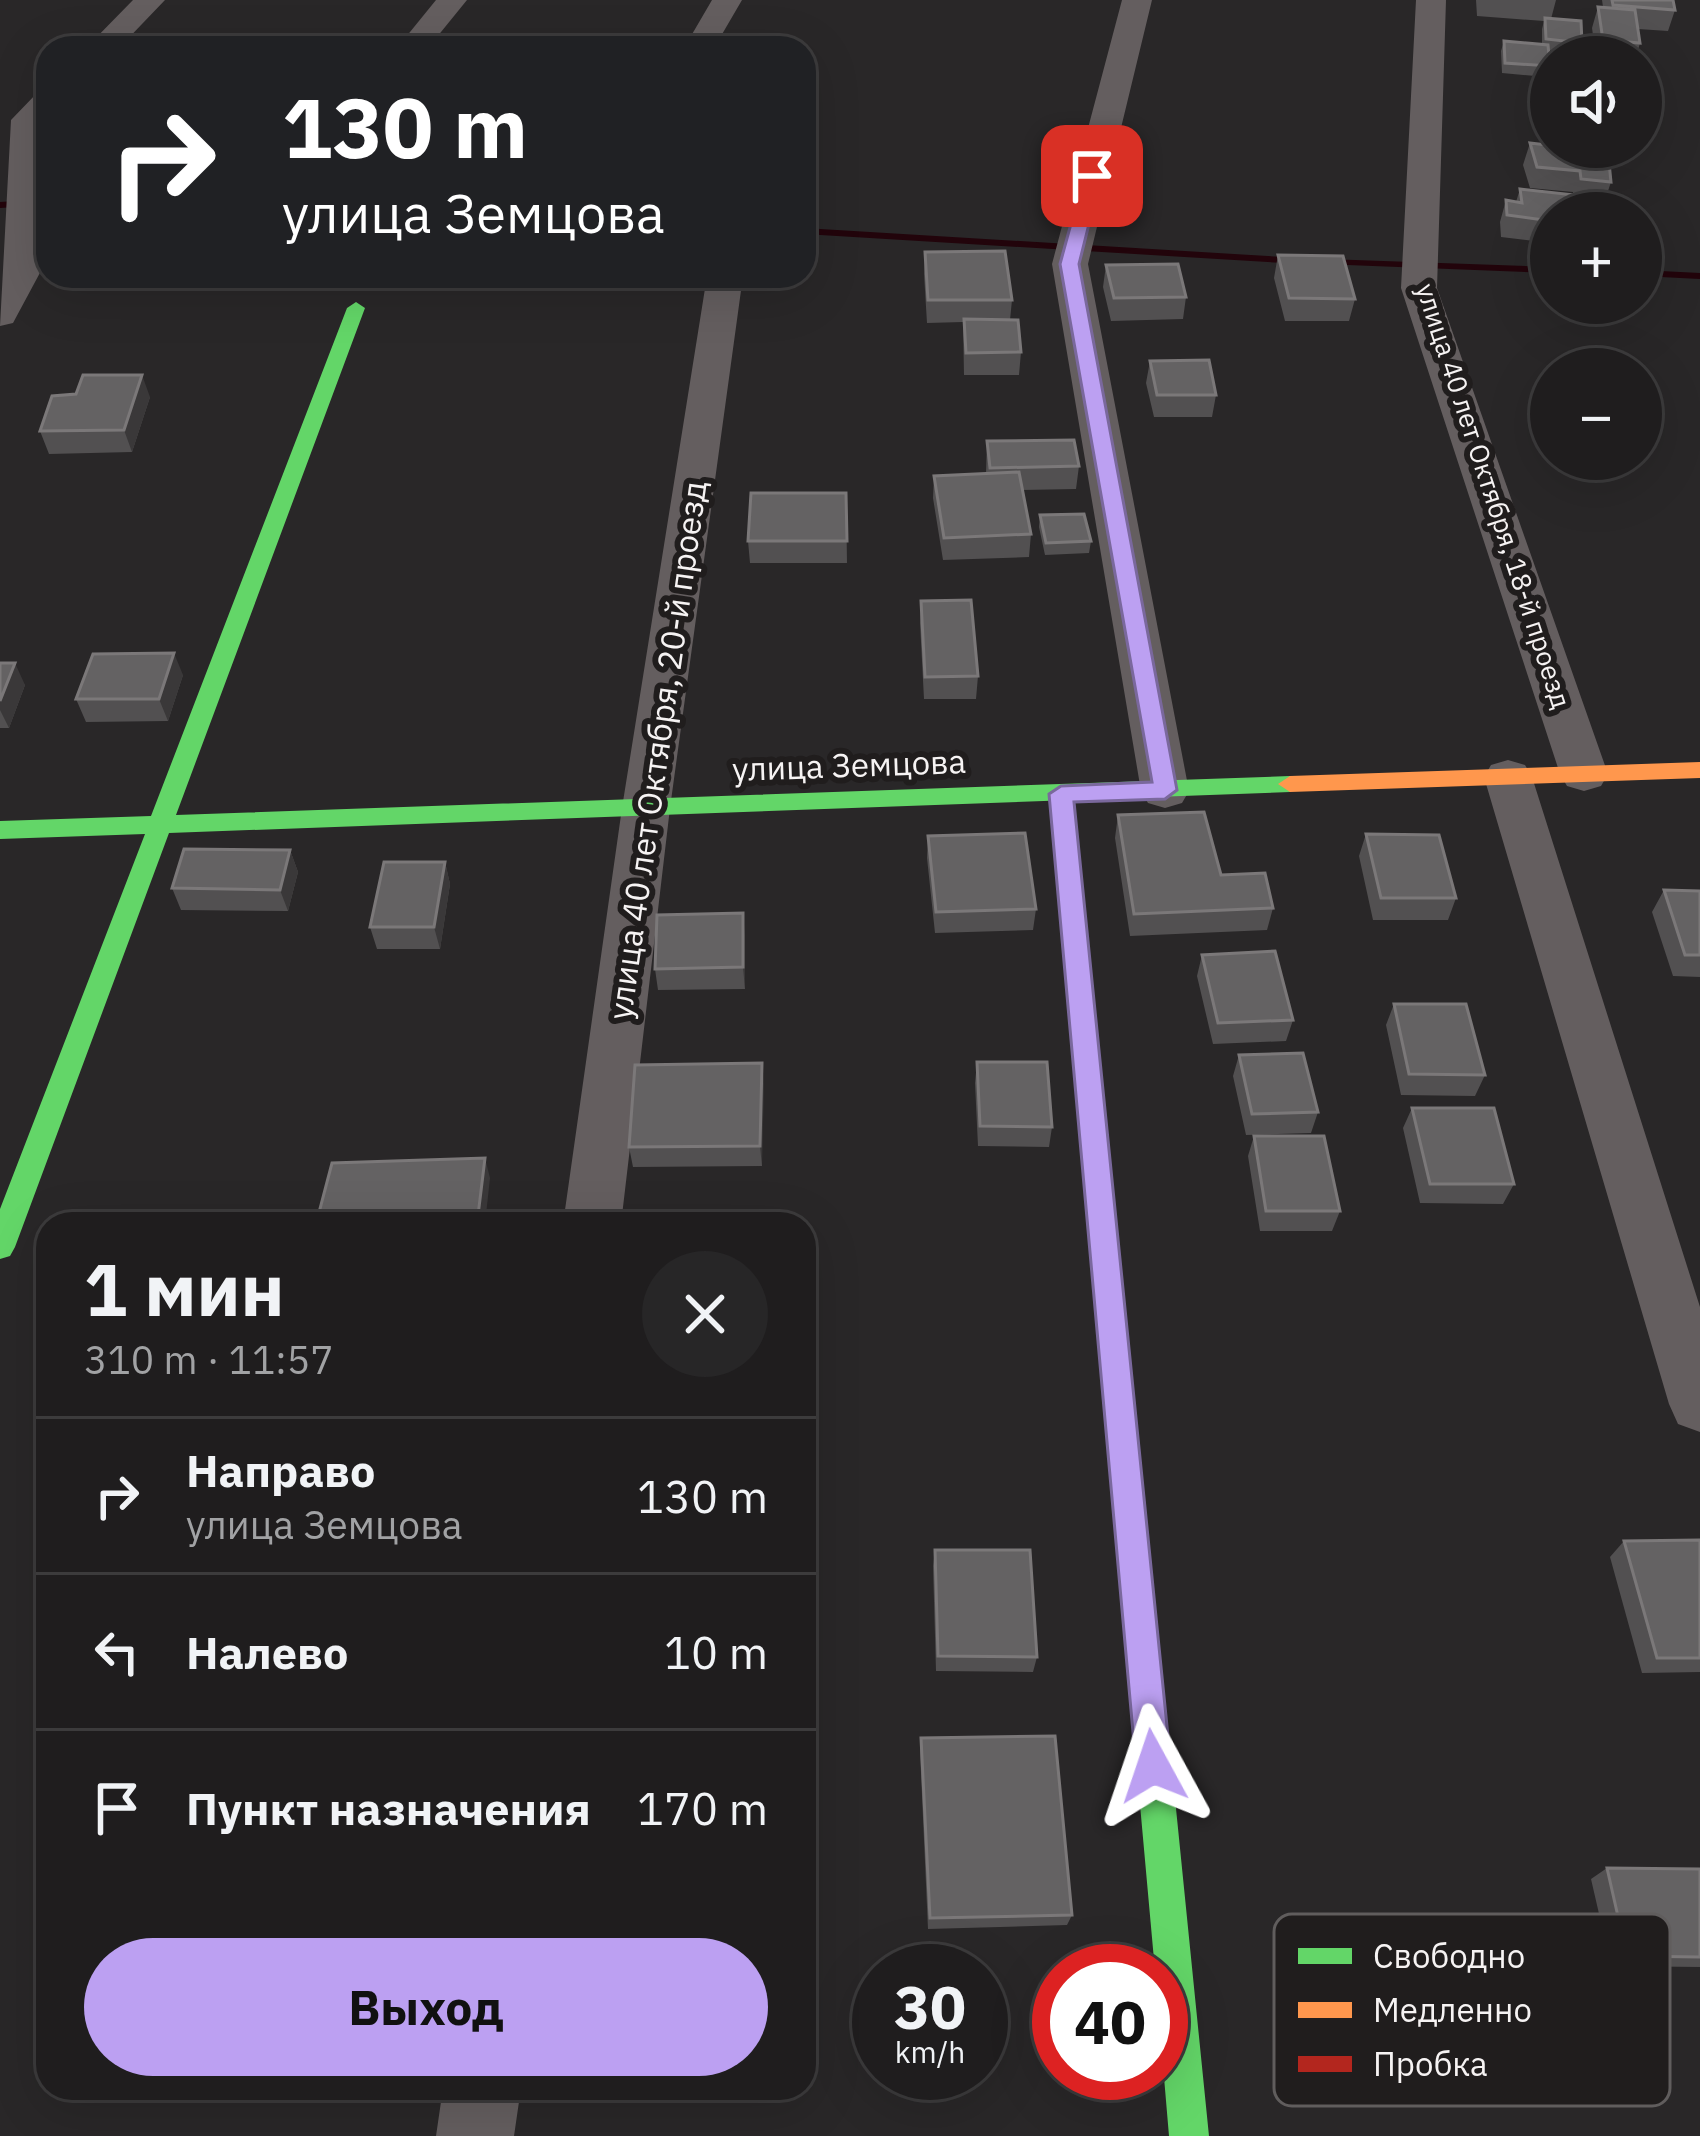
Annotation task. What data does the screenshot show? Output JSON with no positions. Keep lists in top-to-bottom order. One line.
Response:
{"streets":{"street":["улица 40 лет Октября, 18-й проезд","улица 40 лет Октября, 20-й проезд","улица Земцова"]},"crossings":[["улица 40 лет Октября, 18-й проезд","улица Земцова"],["улица 40 лет Октября, 20-й проезд","улица Земцова"]],"legend":["Свободно","Медленно","Пробка"],"page":{"map_buttons":["+","−"],"turn":["130 m","улица Земцова"],"heading":["1 мин","310 m · 11:57"],"list":[{"name":"Направо","note":"улица Земцова","value":"130 m"},{"name":"Налево","value":"10 m"},{"name":"Пункт назначения","value":"170 m"}],"buttons":"Выход","speed":"30 km/h","limit":"40"}}
